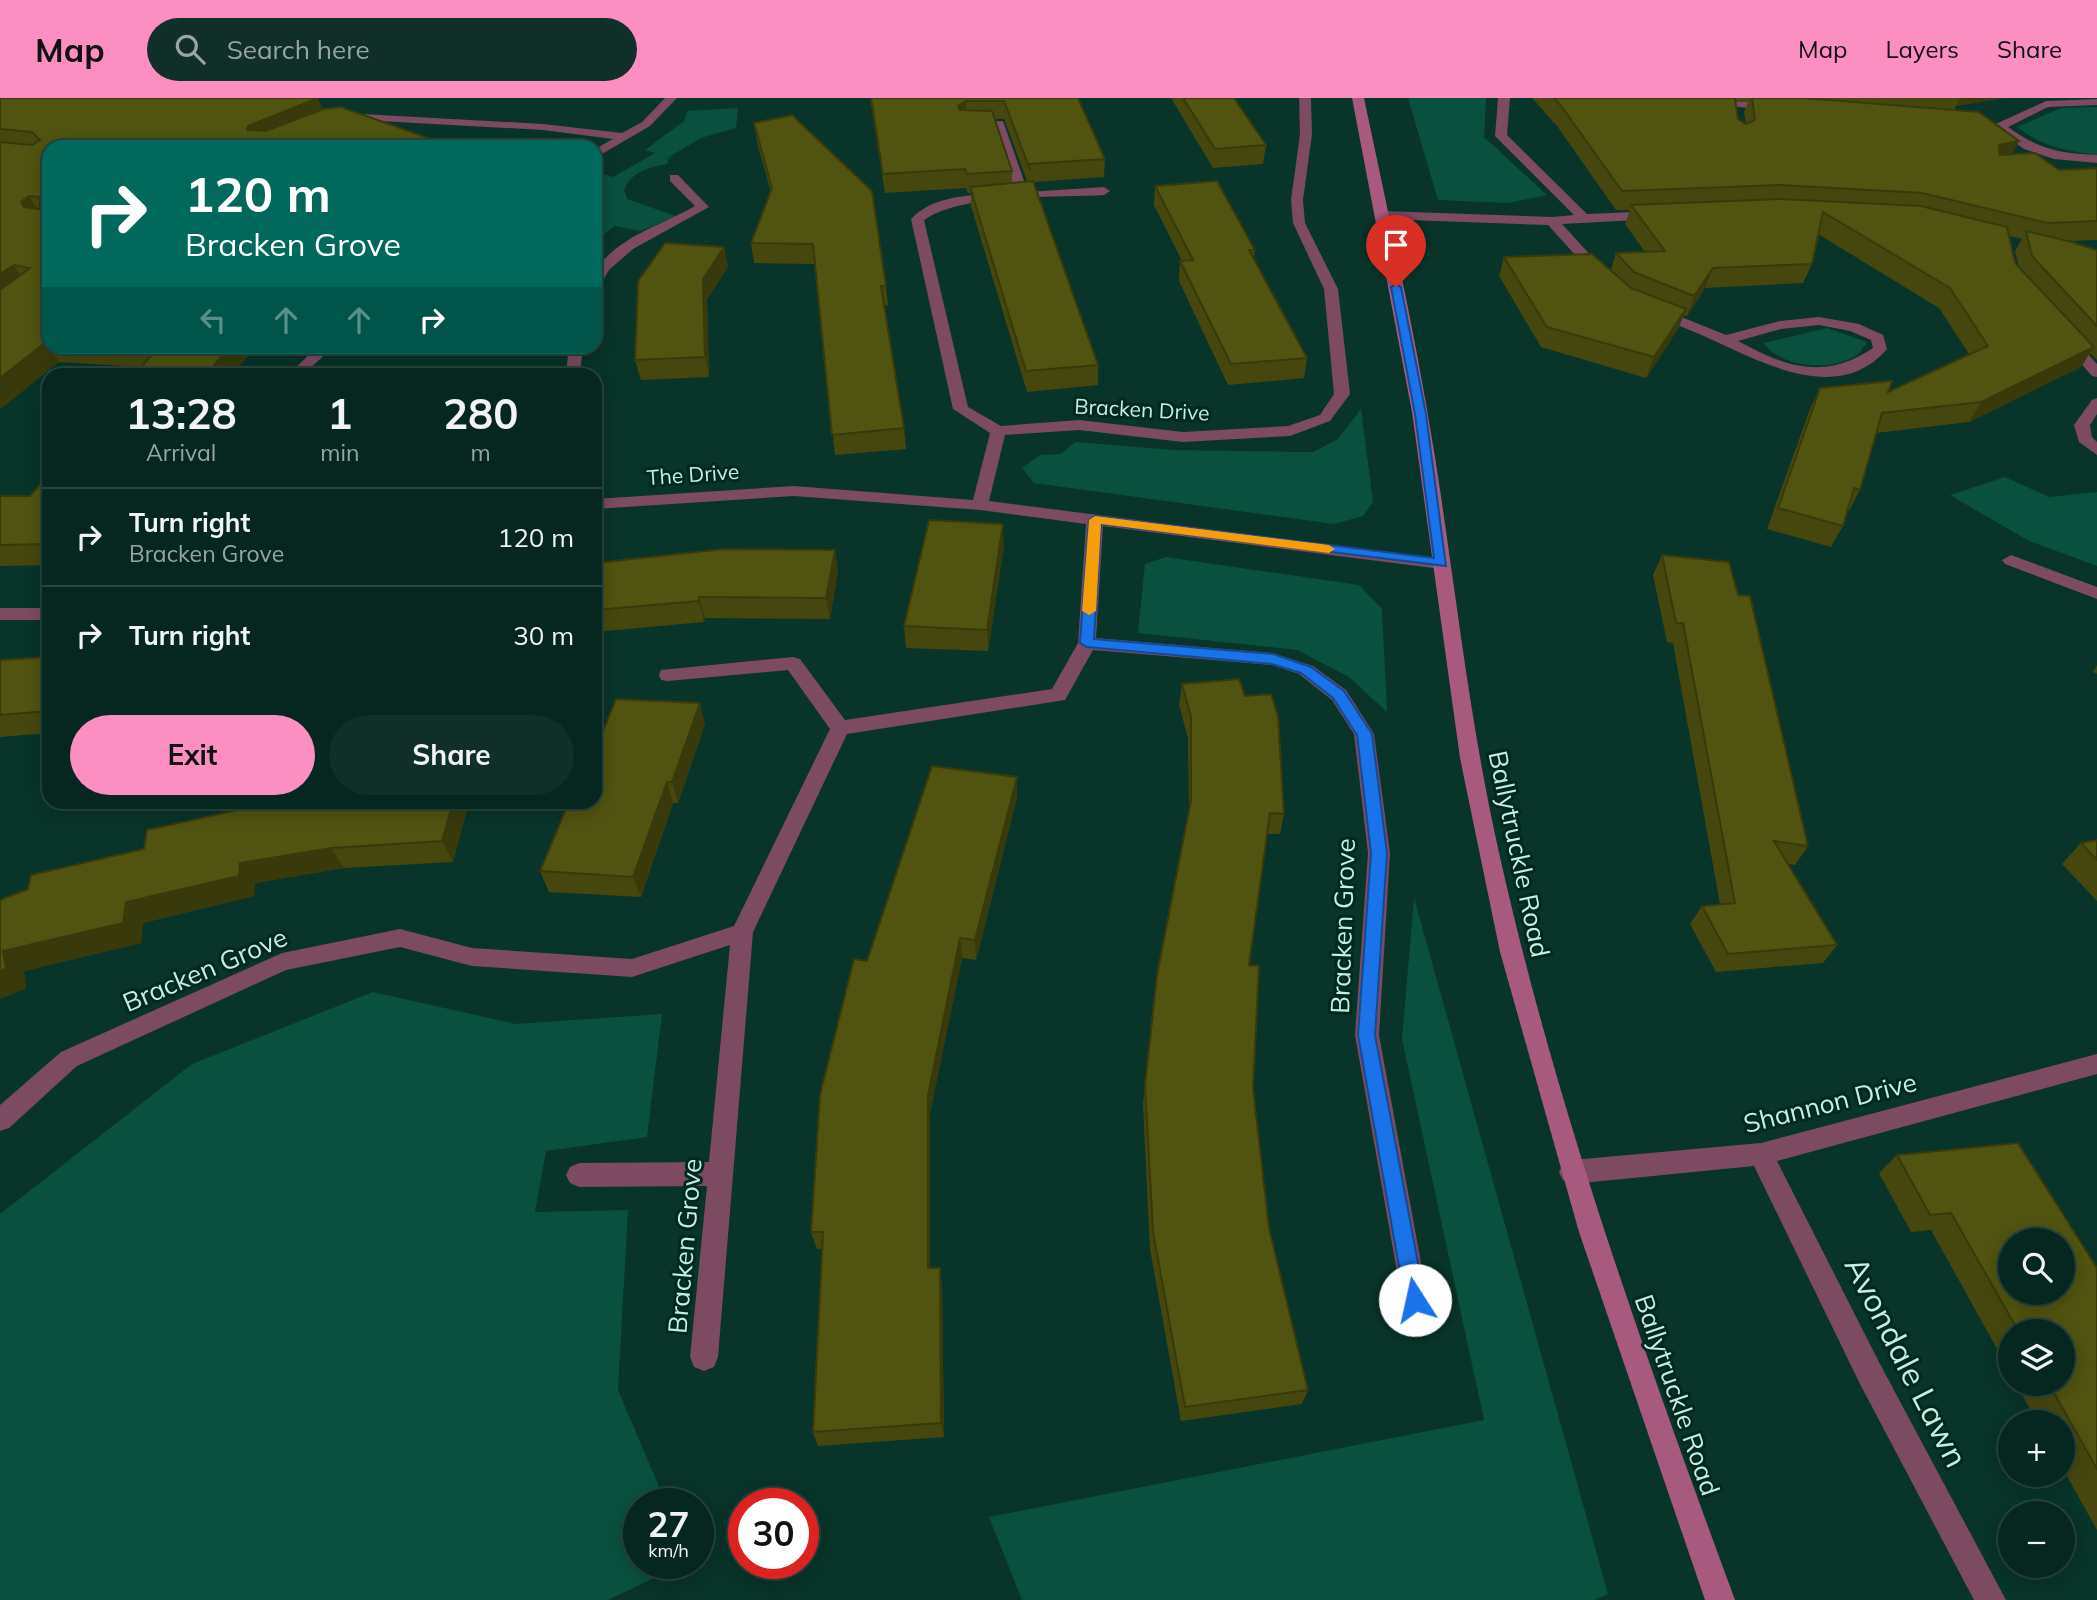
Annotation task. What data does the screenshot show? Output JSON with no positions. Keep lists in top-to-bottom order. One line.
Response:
{"streets":{"street":["Bracken Drive","The Drive","Ballytruckle Road","Bracken Grove","Shannon Drive","Avondale Lawn"]},"crossings":[["The Drive","Ballytruckle Road"],["Ballytruckle Road","Shannon Drive"],["Shannon Drive","Avondale Lawn"]],"page":{"header":"Map","search":"Search here","nav":["Map","Layers","Share"],"turn":["120 m","Bracken Grove"],"eta":["13:28","Arrival","1","min","280","m"],"list":[{"name":"Turn right","note":"Bracken Grove","value":"120 m"},{"name":"Turn right","value":"30 m"}],"buttons":["Exit","Share"],"map_buttons":["+","−"],"speed":"27 km/h","limit":"30"}}
